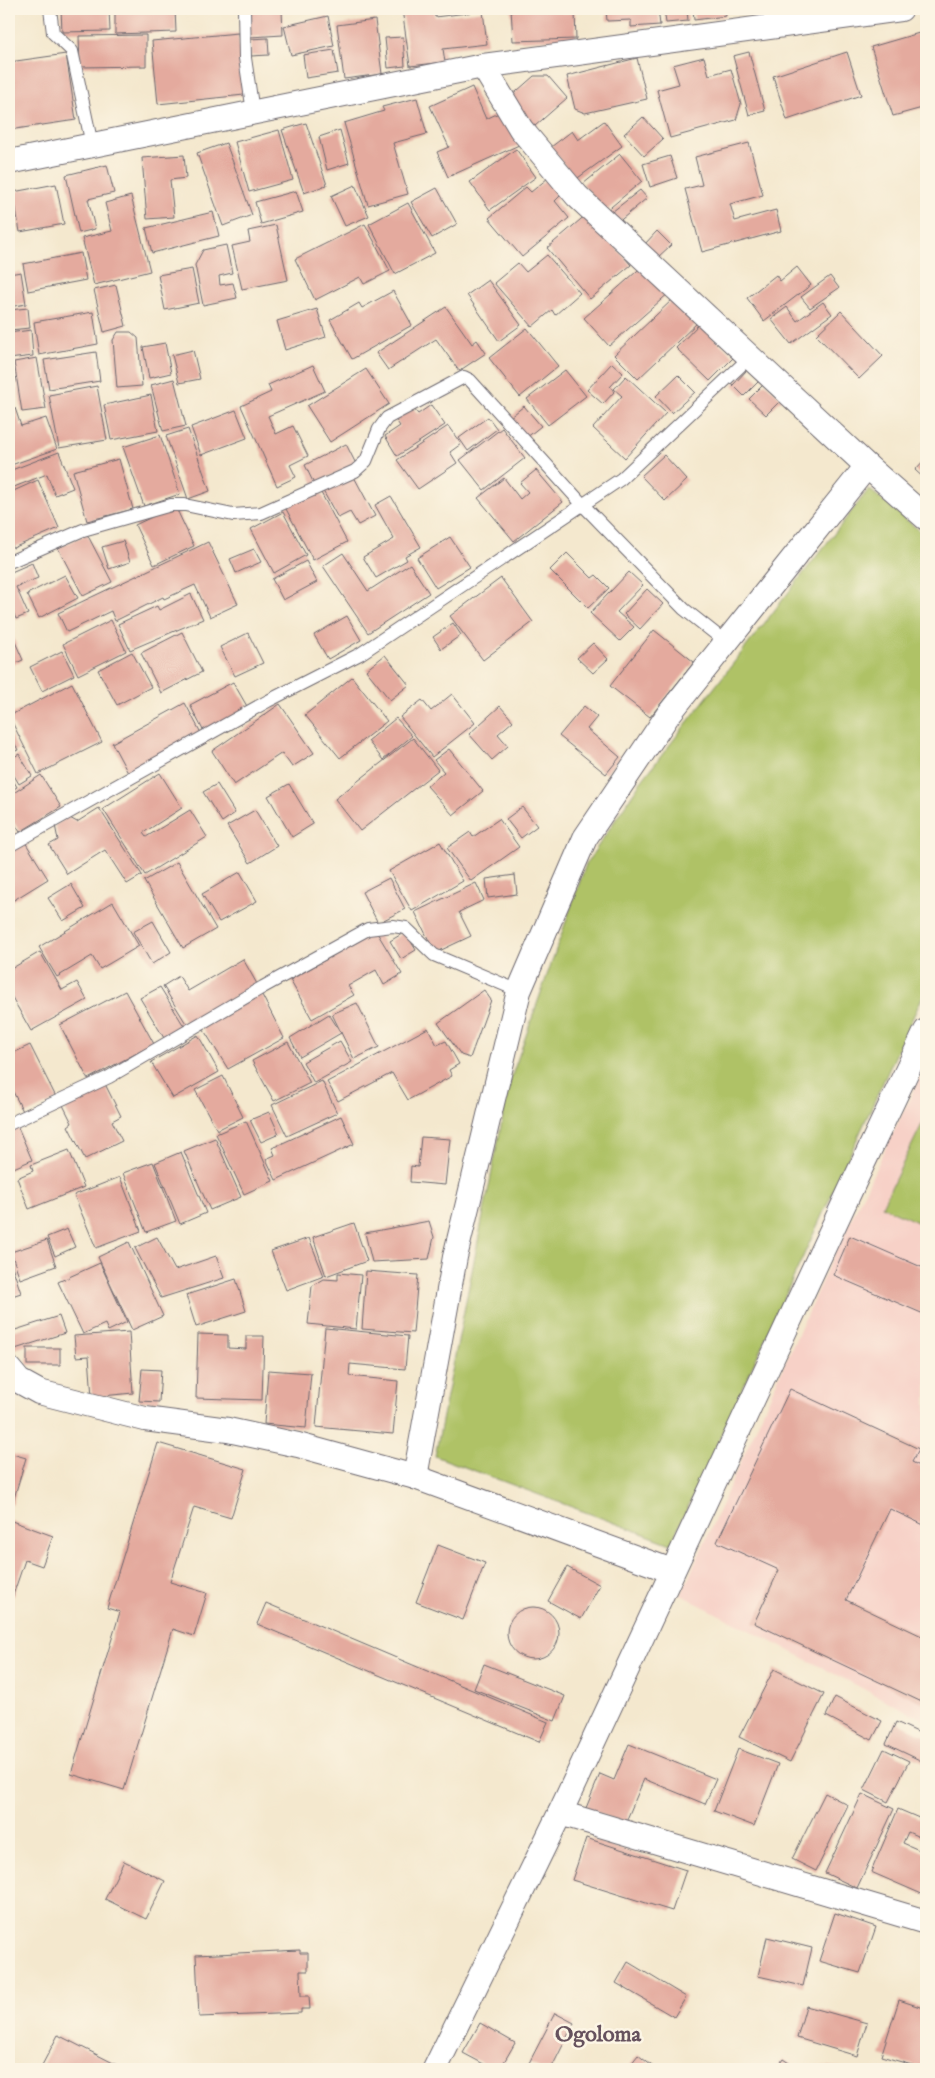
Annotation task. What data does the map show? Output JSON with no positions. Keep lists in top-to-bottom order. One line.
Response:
{"districts":["Ogoloma"]}
